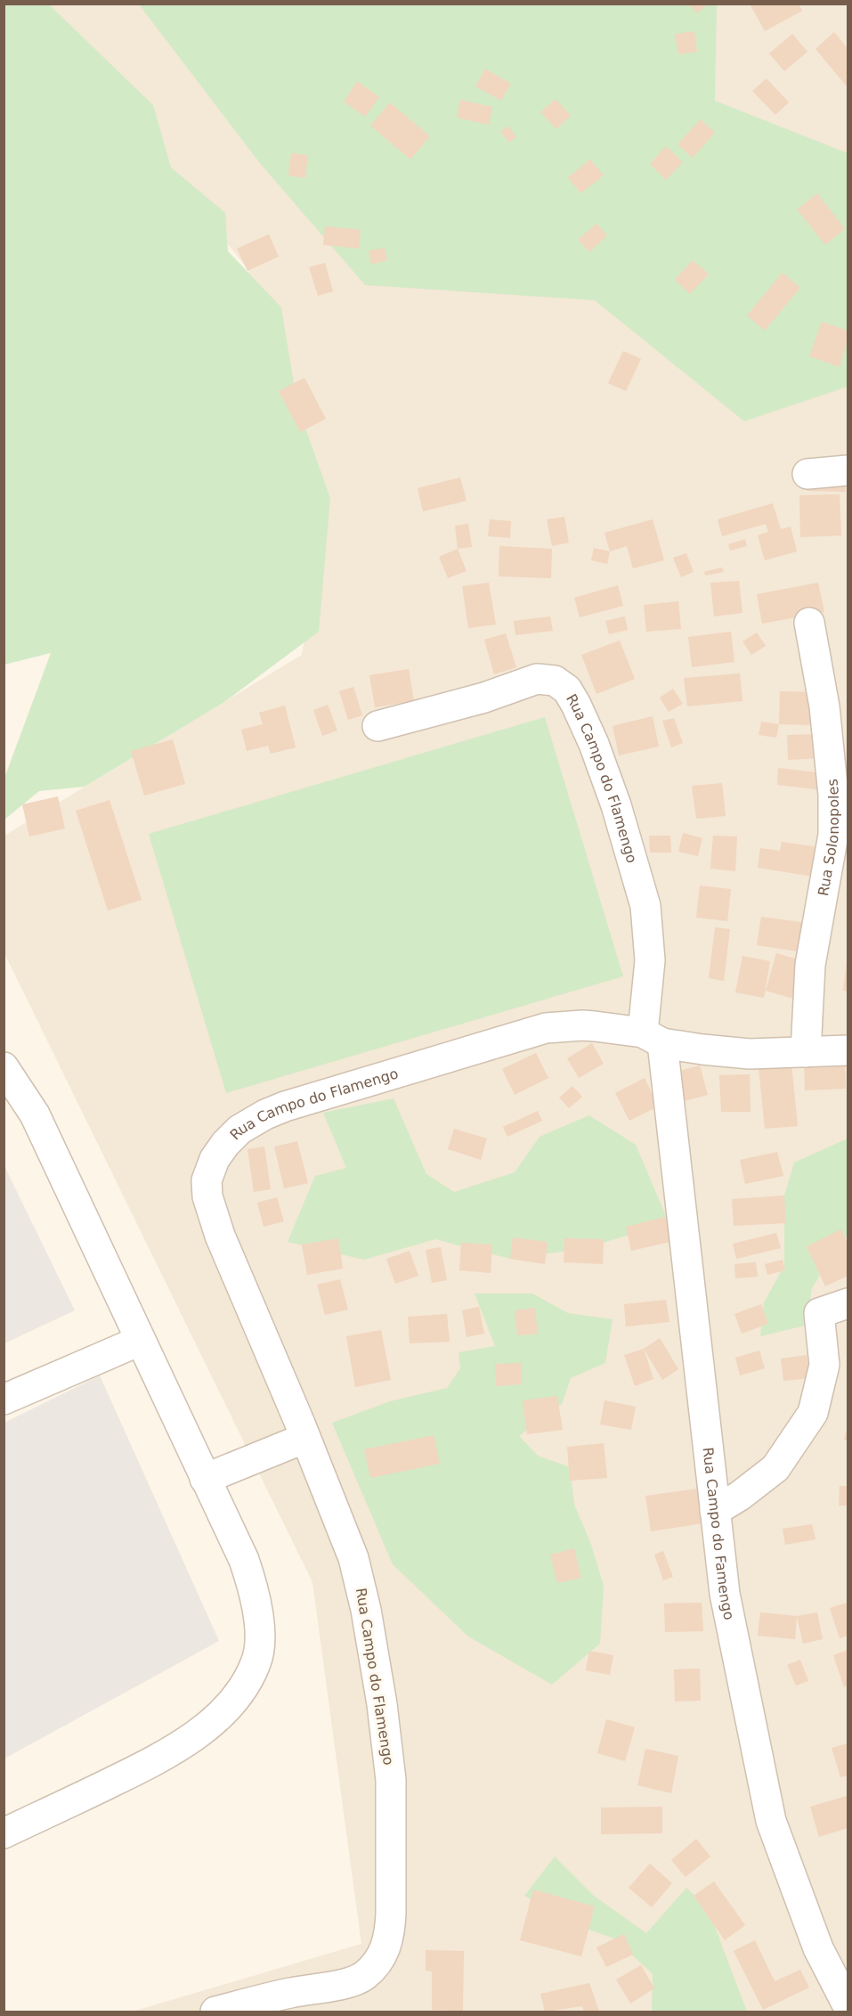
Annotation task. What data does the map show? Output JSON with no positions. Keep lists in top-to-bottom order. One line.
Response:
{"streets":{"street":["Rua Campo do Flamengo","Rua Solonopoles","Rua Campo do Famengo"]},"crossings":[["Rua Campo do Flamengo","Rua Campo do Famengo"]]}
